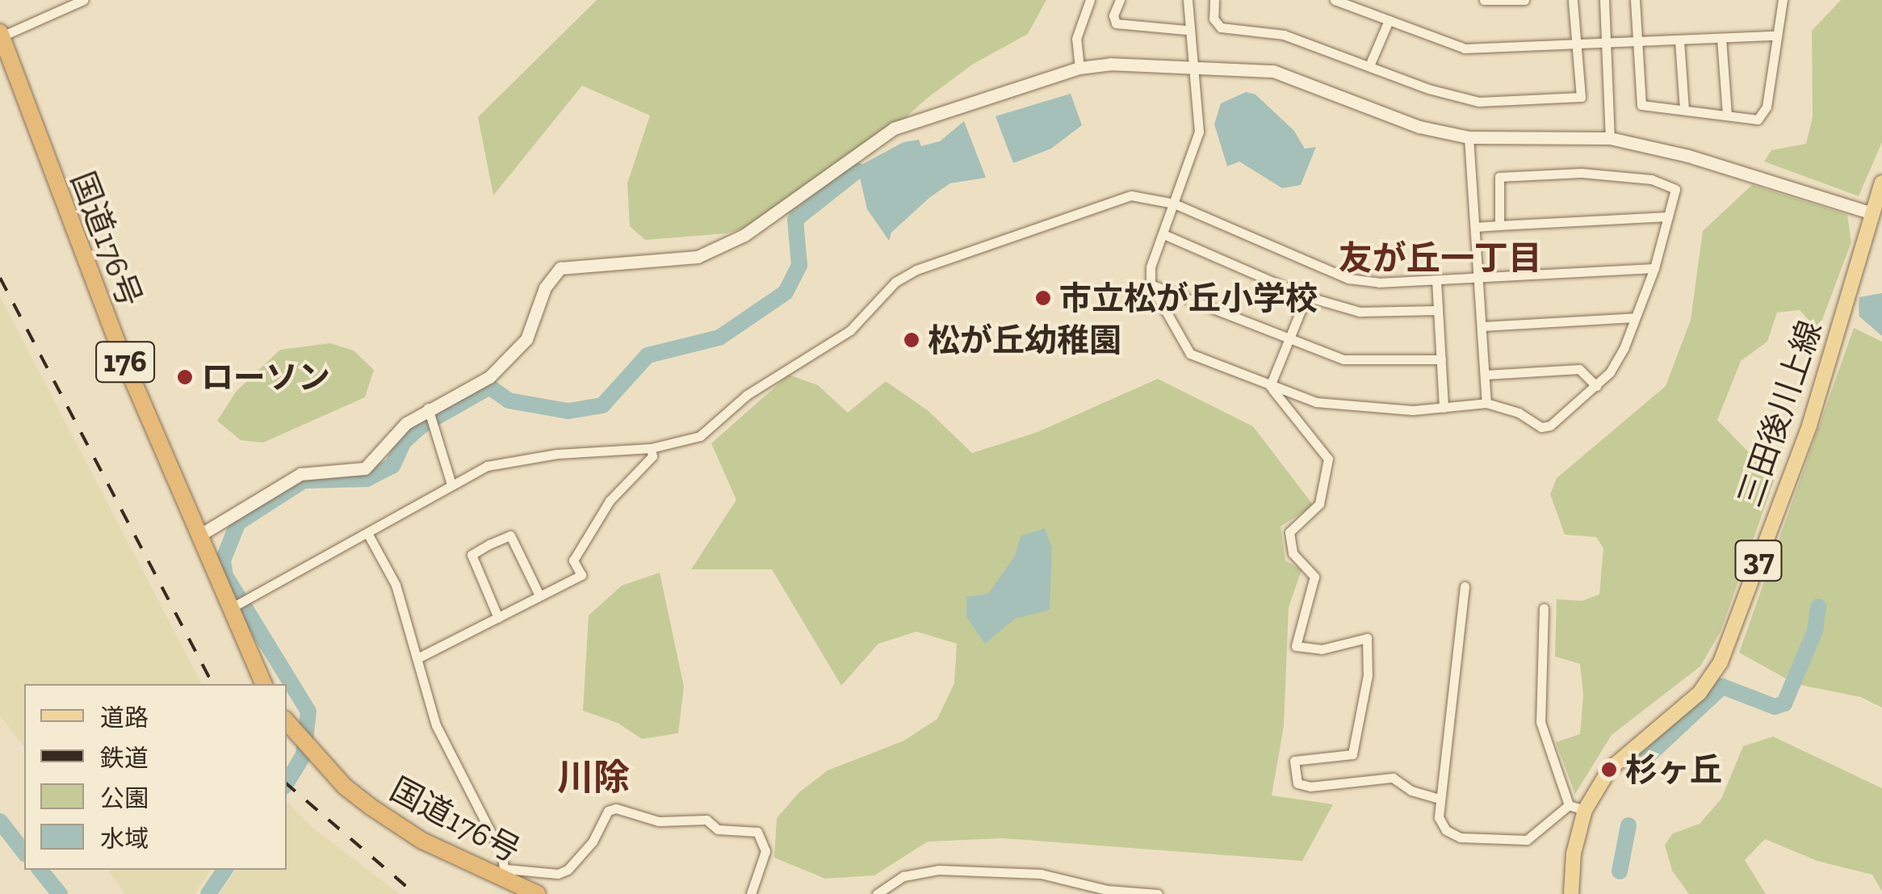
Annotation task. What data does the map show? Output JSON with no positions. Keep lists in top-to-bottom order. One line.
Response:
{"streets":{"highway":["国道176号","176"],"main road":["三田後川上線","37"]},"districts":["友が丘一丁目","川除"],"places":["市立松が丘小学校","松が丘幼稚園","ローソン","杉ヶ丘"],"legend":["道路","鉄道","公園","水域"]}
